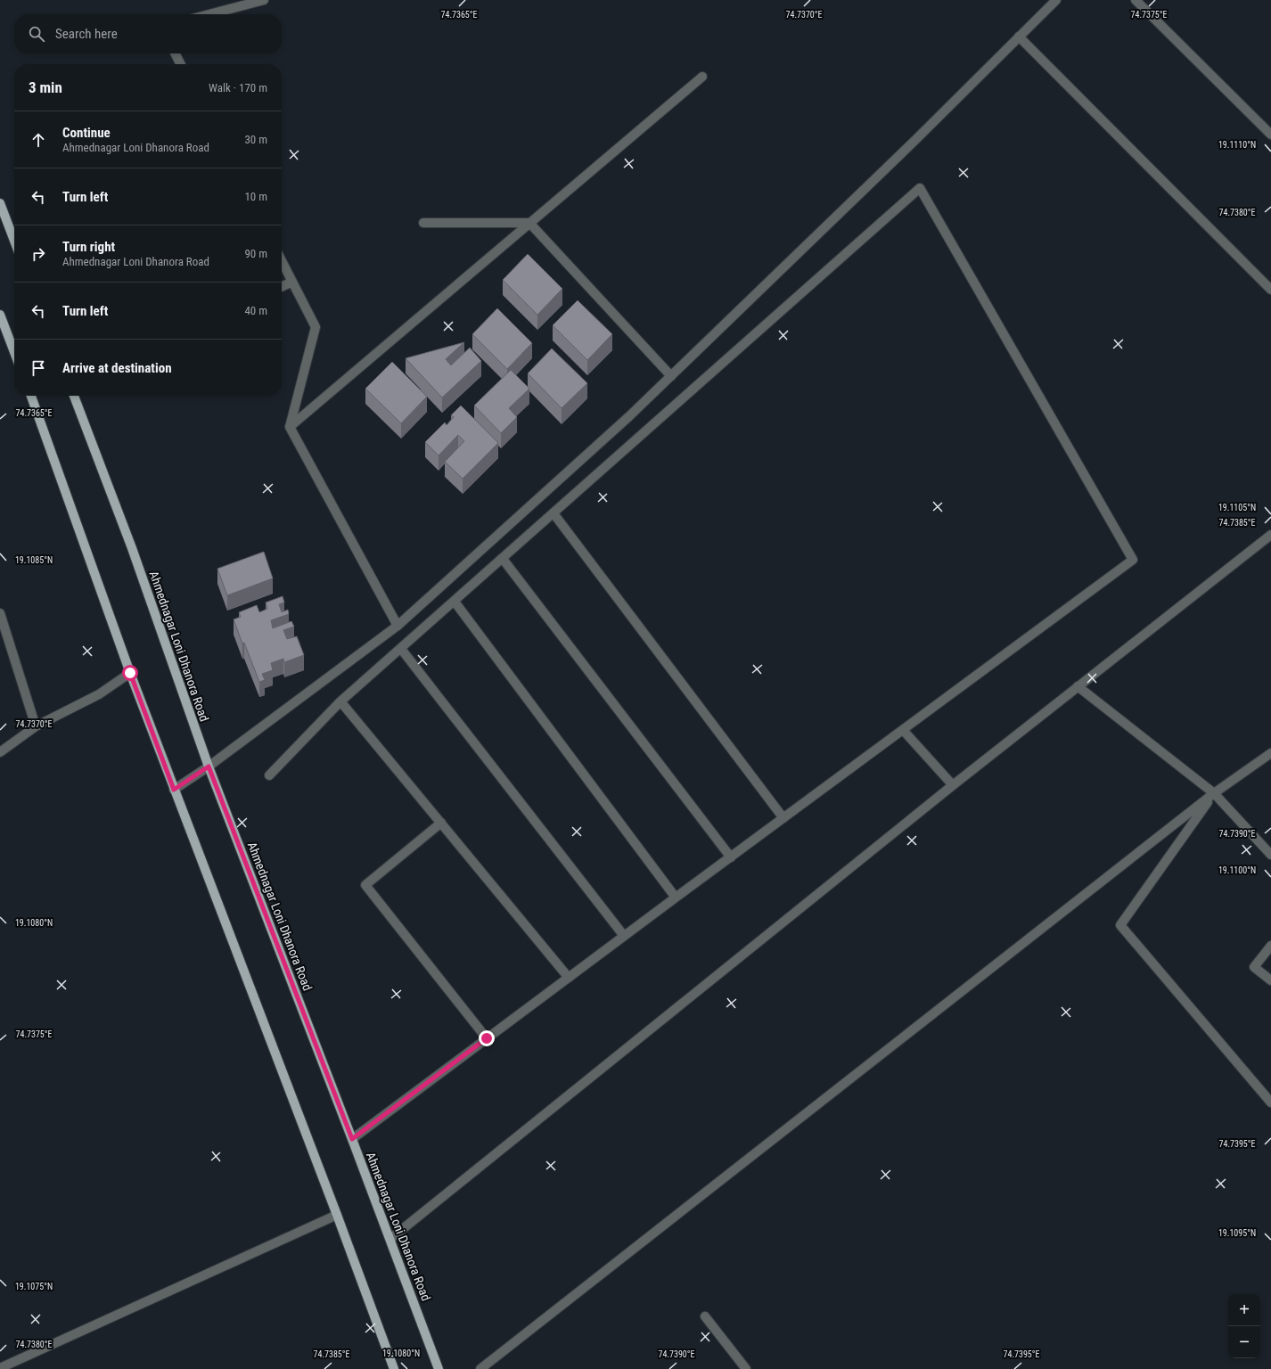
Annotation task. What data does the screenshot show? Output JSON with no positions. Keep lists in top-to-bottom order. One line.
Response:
{"streets":{"main road":["Ahmednagar Loni Dhanora Road"]},"page":{"search":"Search here","heading":["3 min","Walk · 170 m"],"list":[["Continue","Ahmednagar Loni Dhanora Road","30 m"],["Turn left","10 m"],["Turn right","Ahmednagar Loni Dhanora Road","90 m"],["Turn left","40 m"],"Arrive at destination"],"map_buttons":["+","−"]},"coordinates":["74.7365°E","74.7370°E","74.7375°E","19.1110°N","74.7380°E","19.1105°N","74.7385°E","19.1085°N","74.7390°E","19.1100°N","19.1080°N","74.7395°E","19.1095°N","19.1075°N"]}
